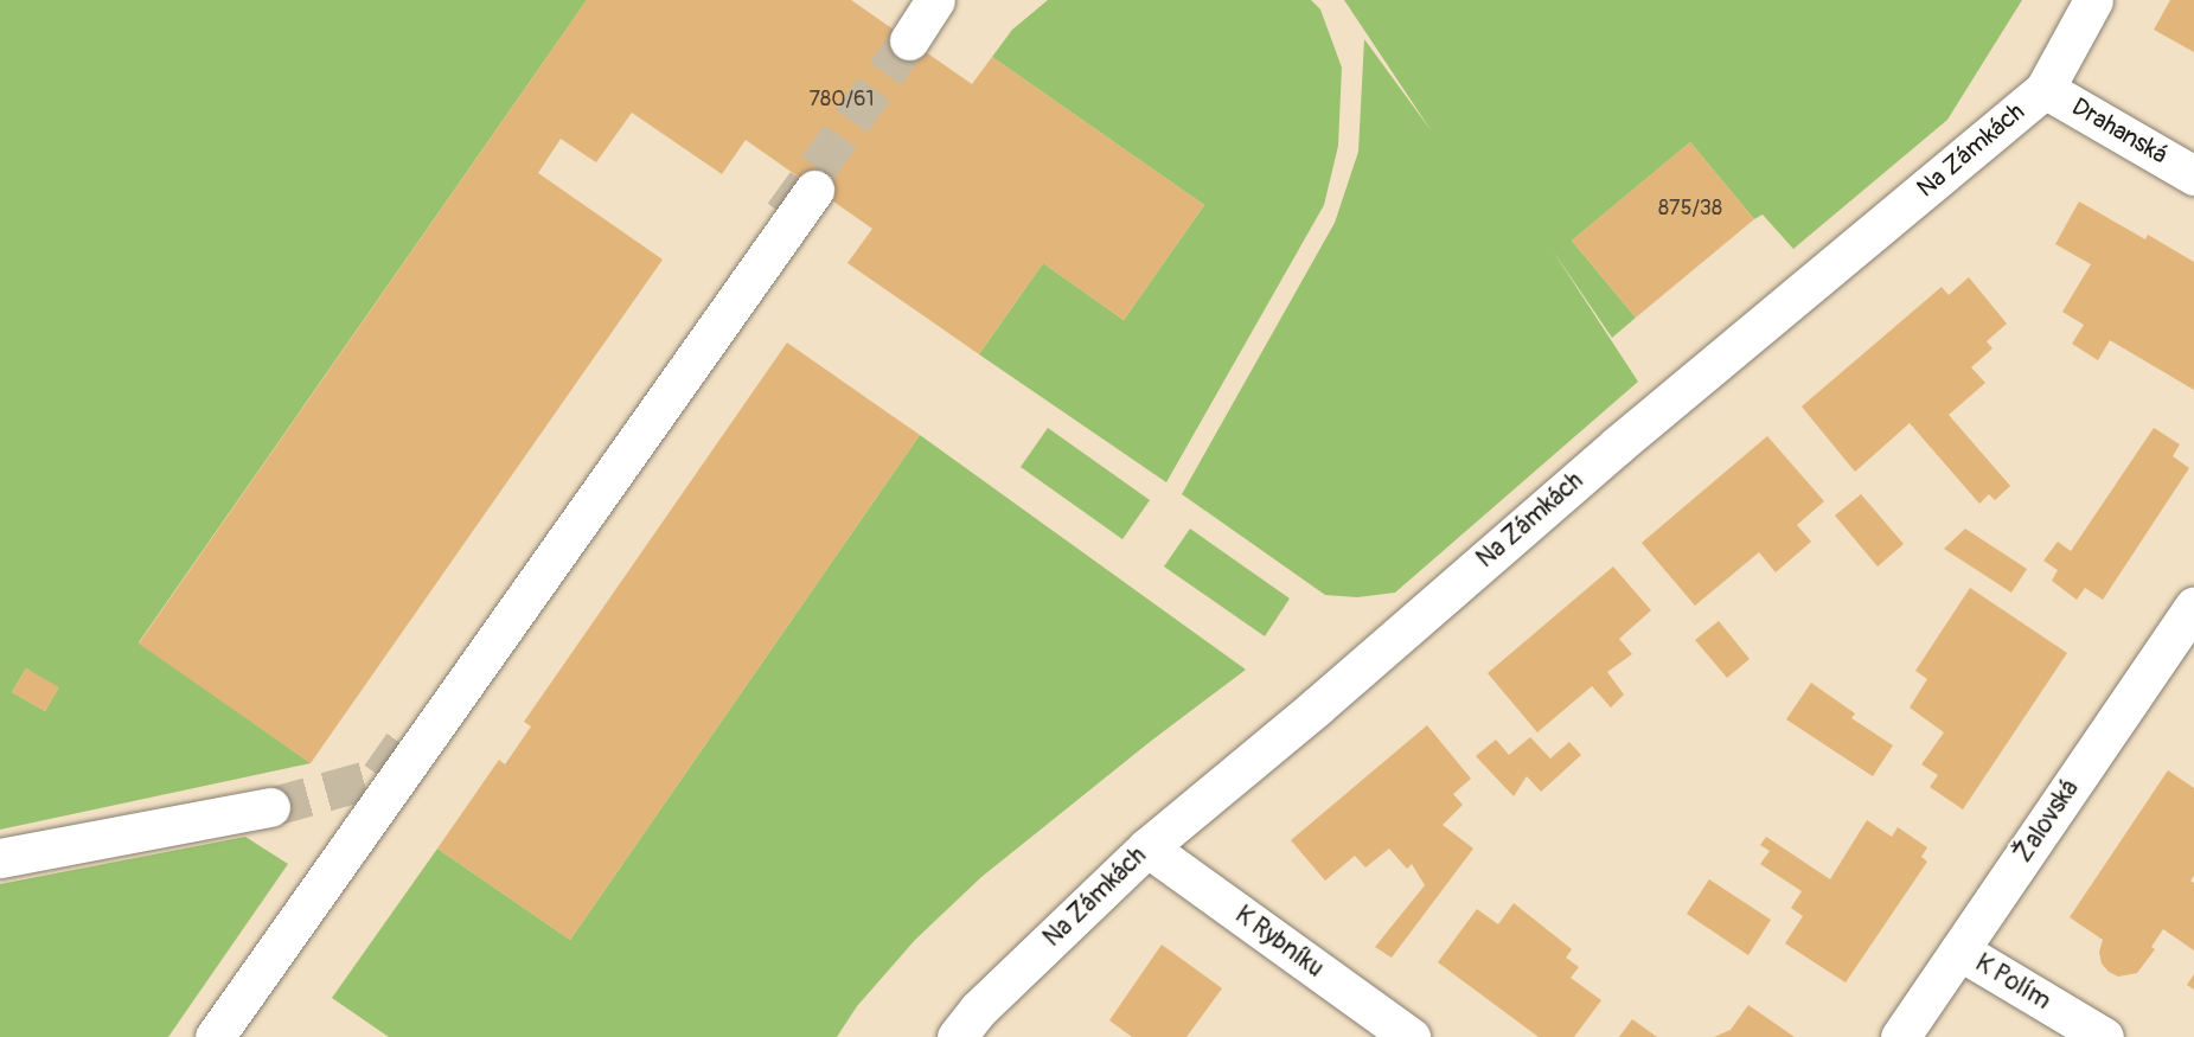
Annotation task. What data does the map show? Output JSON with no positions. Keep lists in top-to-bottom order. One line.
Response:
{"streets":{"street":["Drahanská","Na Zámkách","Žalovská","K Rybníku","K Polím"]},"crossings":[["Drahanská","Na Zámkách"],["Na Zámkách","K Rybníku"],["Žalovská","K Polím"]],"house_numbers":["780/61","875/38"]}
